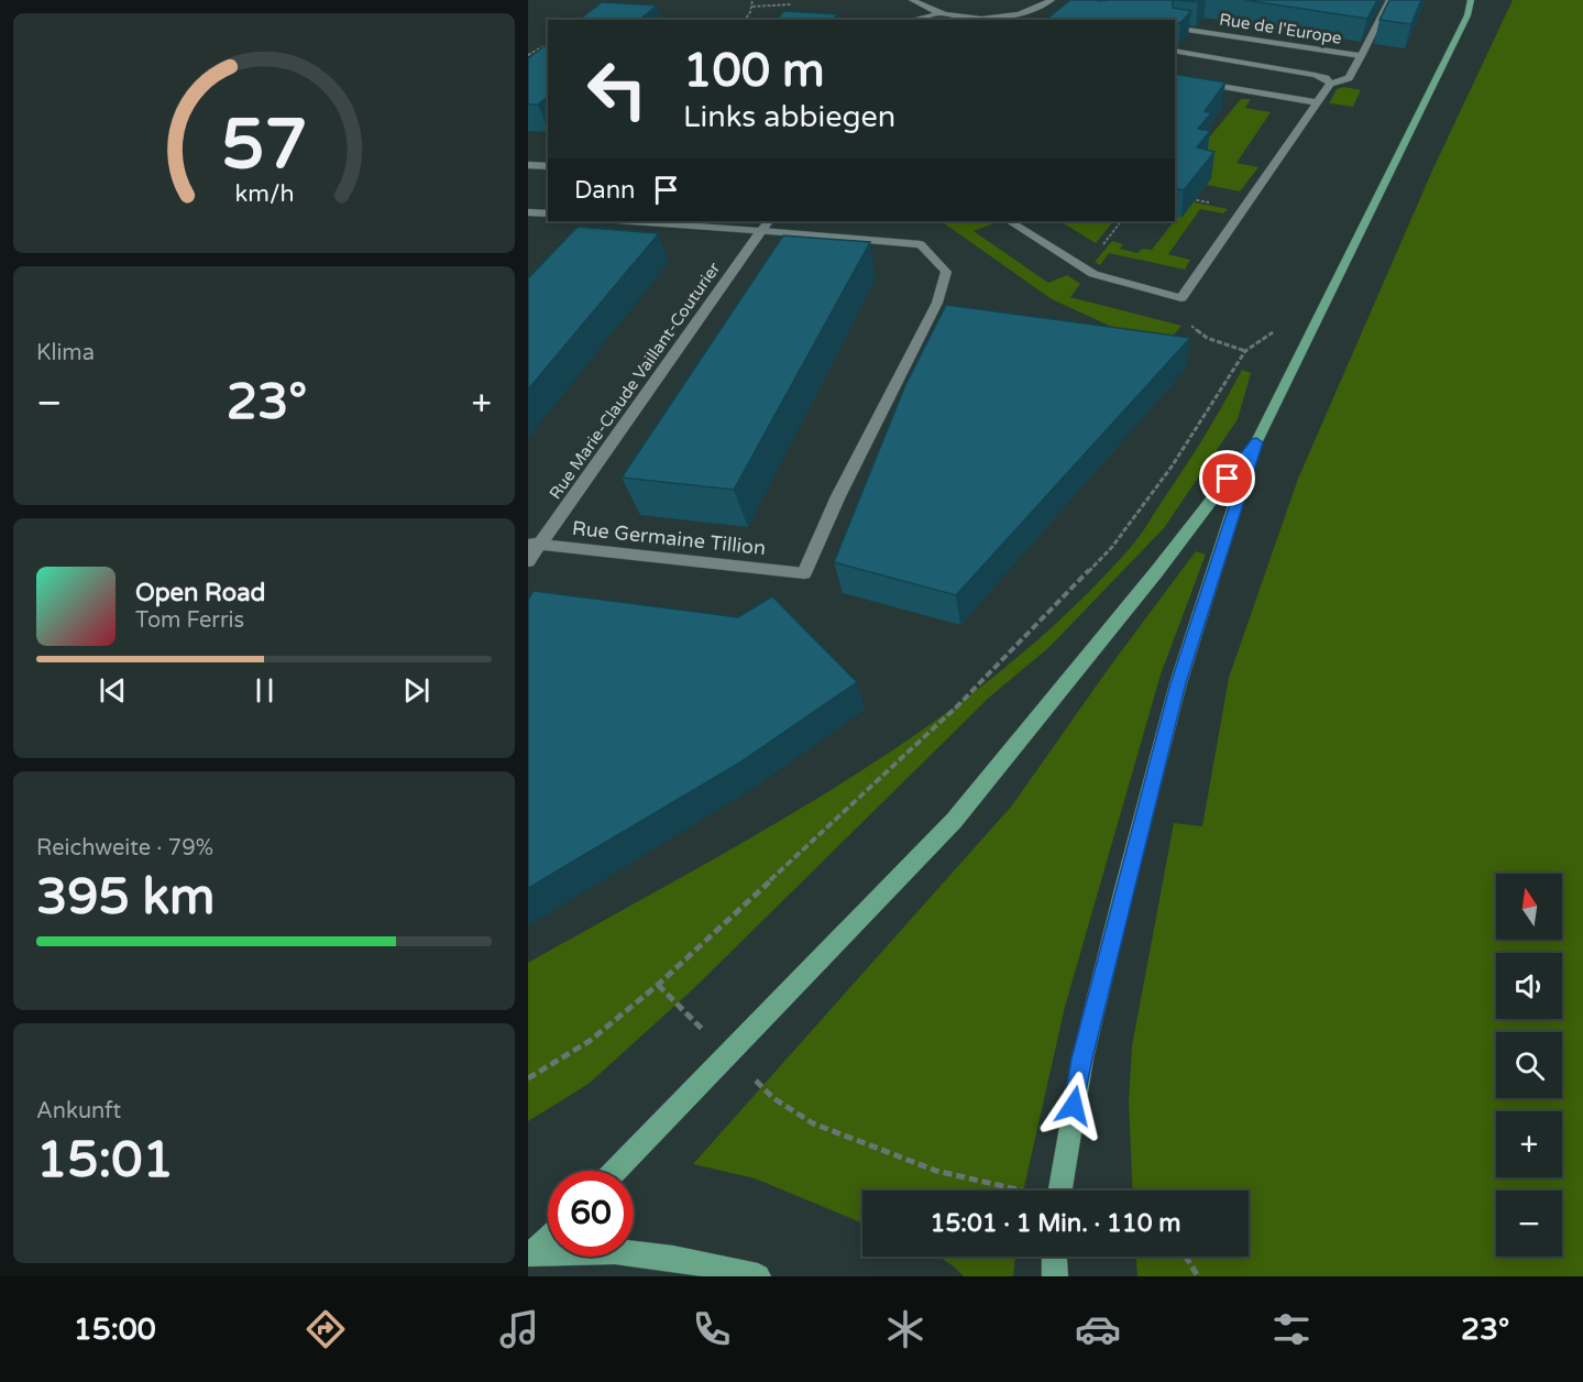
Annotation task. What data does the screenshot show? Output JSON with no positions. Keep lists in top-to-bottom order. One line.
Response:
{"streets":{"street":["Rue de l'Europe","Rue Marie-Claude Vaillant-Couturier","Rue Germaine Tillion"]},"crossings":[["Rue Marie-Claude Vaillant-Couturier","Rue Germaine Tillion"]],"north":"top","page":{"turn":["100 m","Links abbiegen"],"then":"Dann","tile":["Klima",["Reichweite · 79%","395 km"],["Ankunft","15:01"]],"heat":["−","23°","+"],"song":["Open Road","Tom Ferris"],"map_buttons":["+","−"],"limit":"60","trip":"15:01 · 1 Min. · 110 m","tabs":["15:00","23°"],"gauge":["57","km/h"]}}
